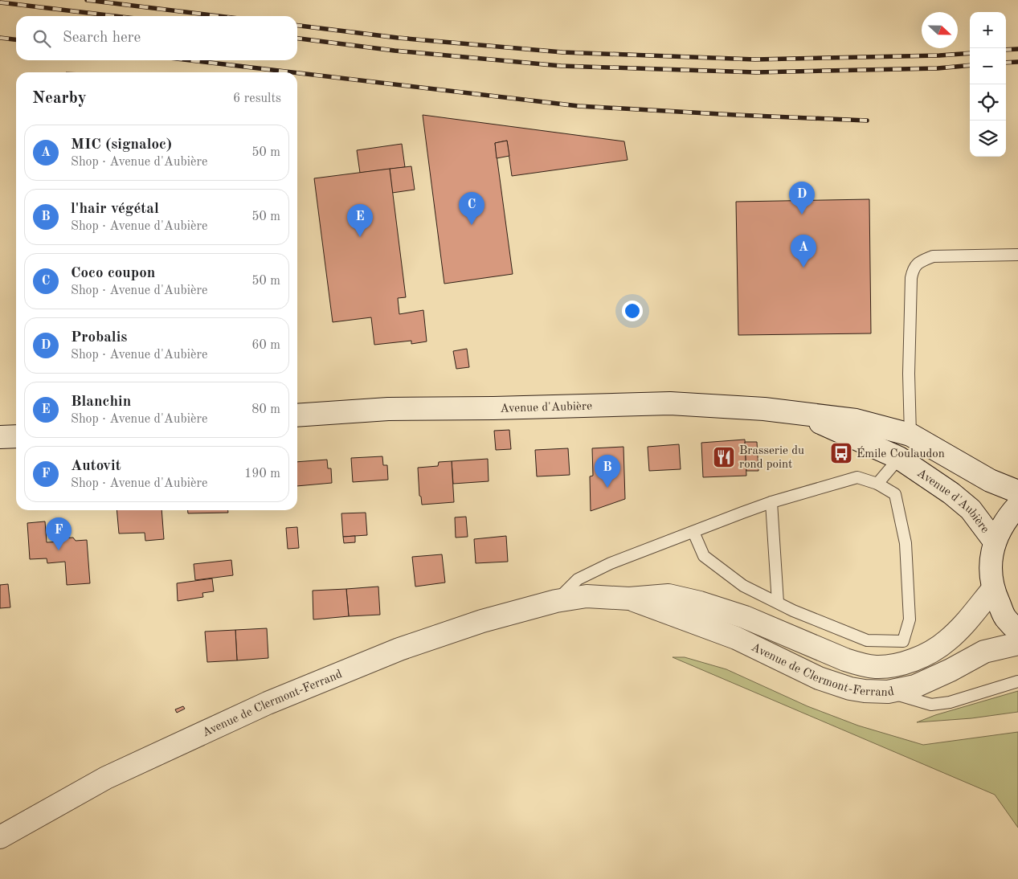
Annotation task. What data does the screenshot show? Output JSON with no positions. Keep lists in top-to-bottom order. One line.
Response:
{"streets":{"street":["Avenue d'Aubière","Avenue de Clermont-Ferrand"]},"places":{"bus stop":["Émile Coulaudon"],"restaurant":["Brasserie du rond point"]},"north":"right","page":{"map_buttons":["+","−"],"search":"Search here","heading":["Nearby","6 results"],"list":[{"mark":"A","name":"MIC (signaloc)","note":"Shop · Avenue d'Aubière","value":"50 m"},{"mark":"B","name":"l'hair végétal","note":"Shop · Avenue d'Aubière","value":"50 m"},{"mark":"C","name":"Coco coupon","note":"Shop · Avenue d'Aubière","value":"50 m"},{"mark":"D","name":"Probalis","note":"Shop · Avenue d'Aubière","value":"60 m"},{"mark":"E","name":"Blanchin","note":"Shop · Avenue d'Aubière","value":"80 m"},{"mark":"F","name":"Autovit","note":"Shop · Avenue d'Aubière","value":"190 m"}],"pins":["D","C","E","A","B","F"]}}
